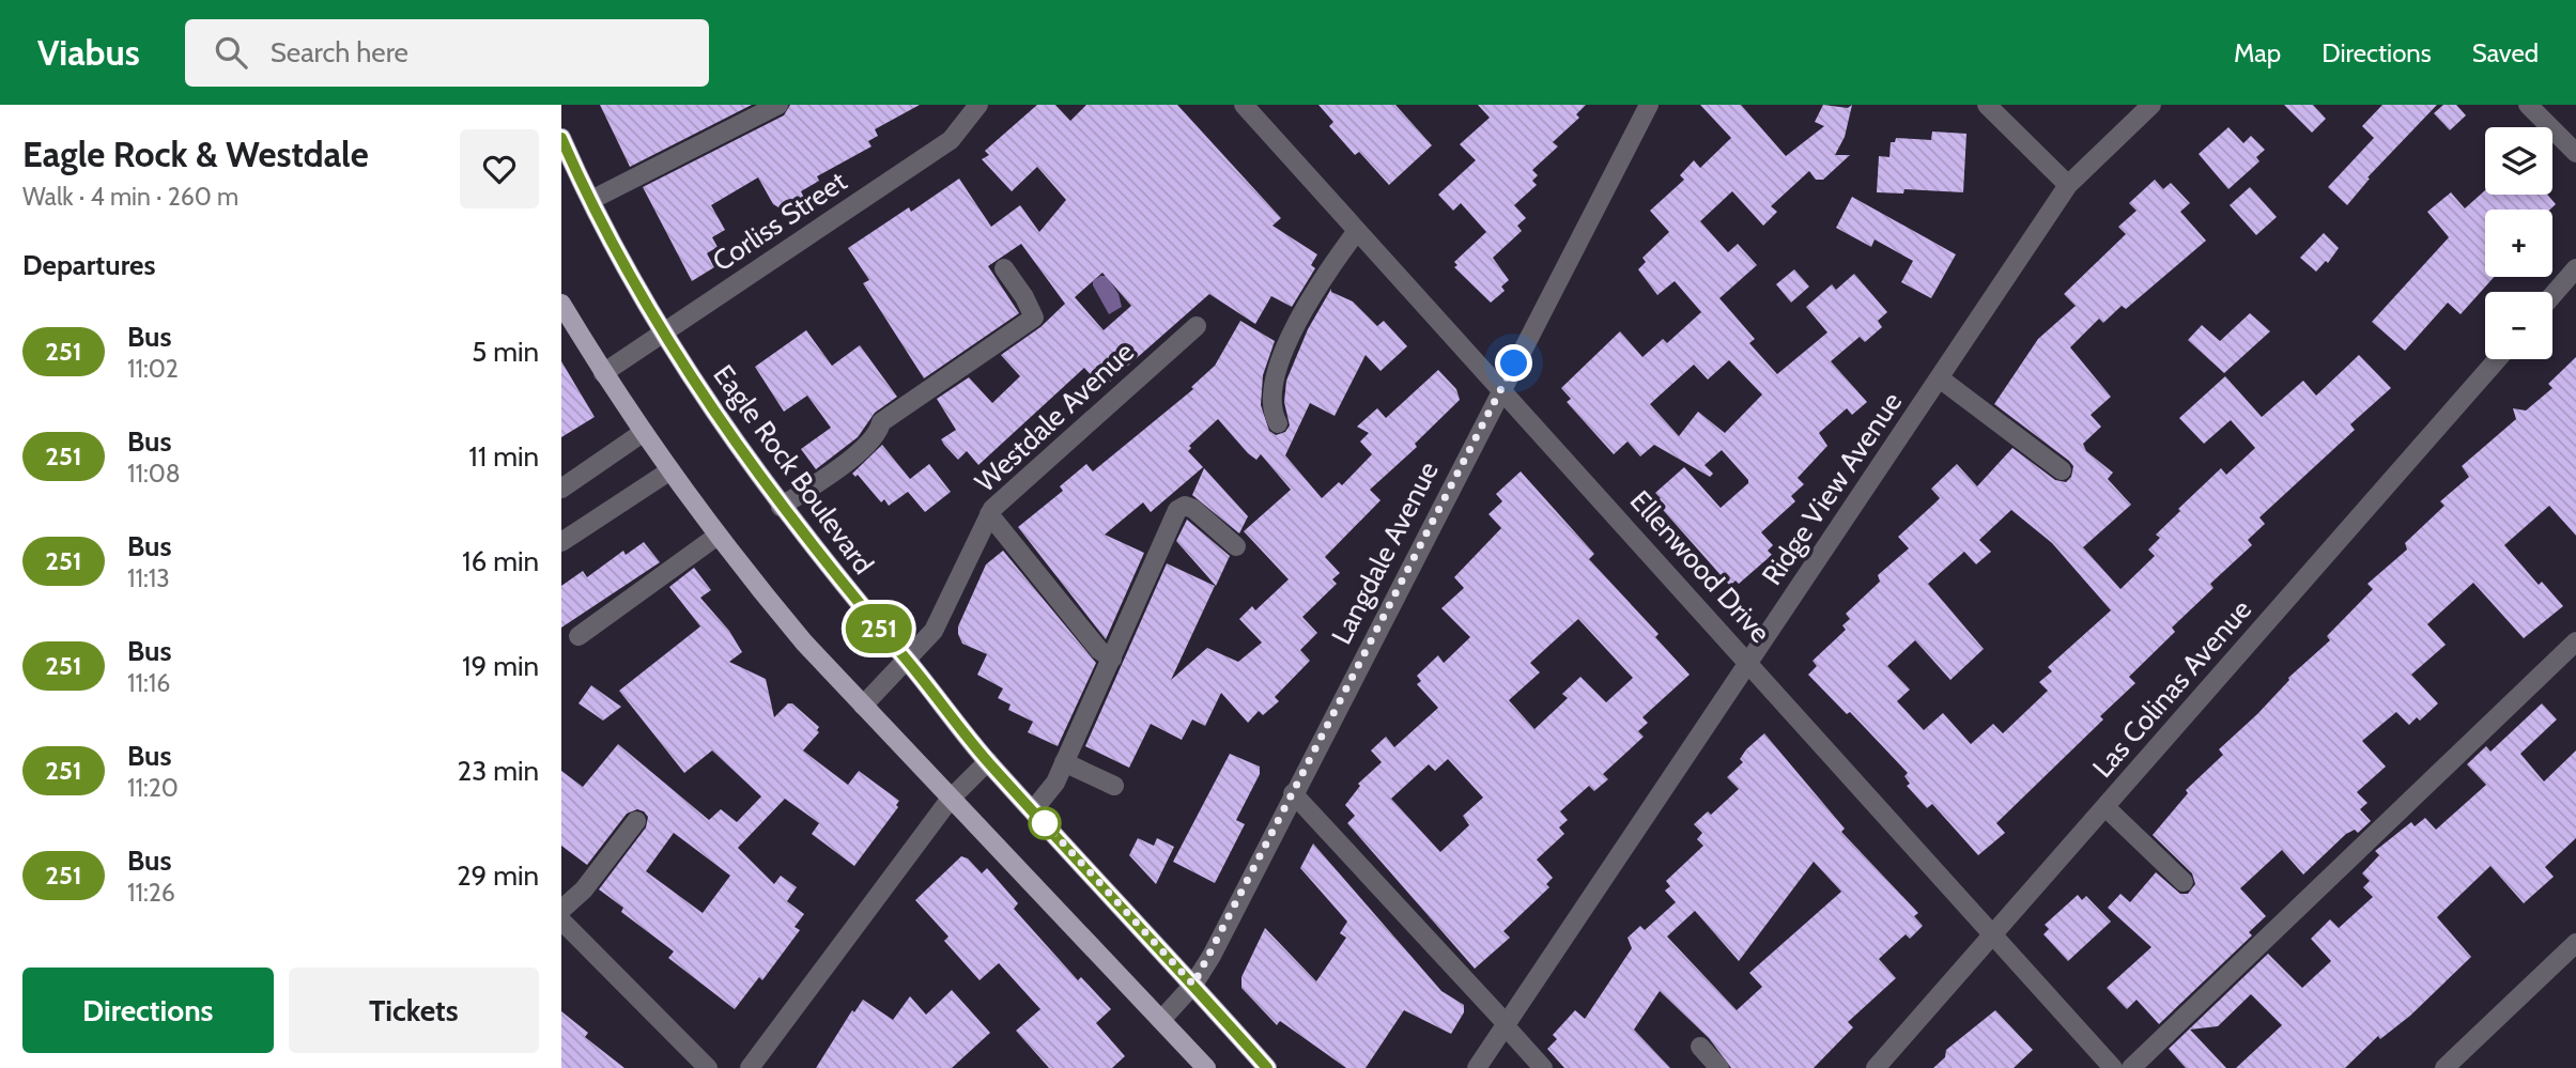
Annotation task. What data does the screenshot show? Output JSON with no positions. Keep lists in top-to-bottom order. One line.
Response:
{"streets":{"main road":["Eagle Rock Boulevard"],"street":["Corliss Street","Westdale Avenue","Ridge View Avenue","Langdale Avenue","Ellenwood Drive","Las Colinas Avenue"]},"crossings":[["Corliss Street","Eagle Rock Boulevard"],["Westdale Avenue","Eagle Rock Boulevard"],["Eagle Rock Boulevard","Langdale Avenue"],["Ridge View Avenue","Ellenwood Drive"],["Langdale Avenue","Ellenwood Drive"],["Ellenwood Drive","Las Colinas Avenue"]],"lines":["bus line 251"],"page":{"header":"Viabus","search":"Search here","nav":["Map","Directions","Saved"],"heading":[["Eagle Rock & Westdale","Walk · 4 min · 260 m"],"Departures"],"on_map":"251","map_buttons":["+","−"],"list":[{"mark":"251","name":"Bus","note":"11:02","value":"5 min"},{"mark":"251","name":"Bus","note":"11:08","value":"11 min"},{"mark":"251","name":"Bus","note":"11:13","value":"16 min"},{"mark":"251","name":"Bus","note":"11:16","value":"19 min"},{"mark":"251","name":"Bus","note":"11:20","value":"23 min"},{"mark":"251","name":"Bus","note":"11:26","value":"29 min"}],"buttons":["Directions","Tickets"]}}
